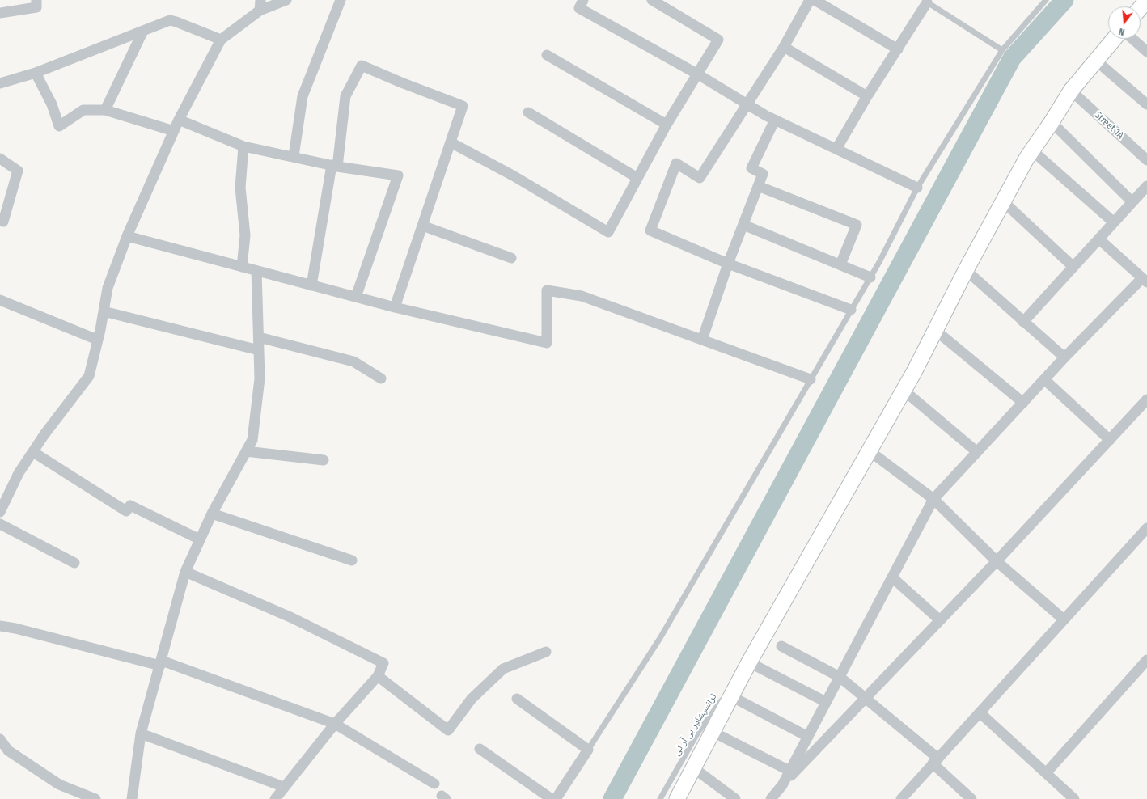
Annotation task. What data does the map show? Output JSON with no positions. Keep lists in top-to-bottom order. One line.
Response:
{"streets":{"street":["Street 1A"],"lane":["ٹرانسپشاور بی آر ٹی"]},"north":"bottom"}
